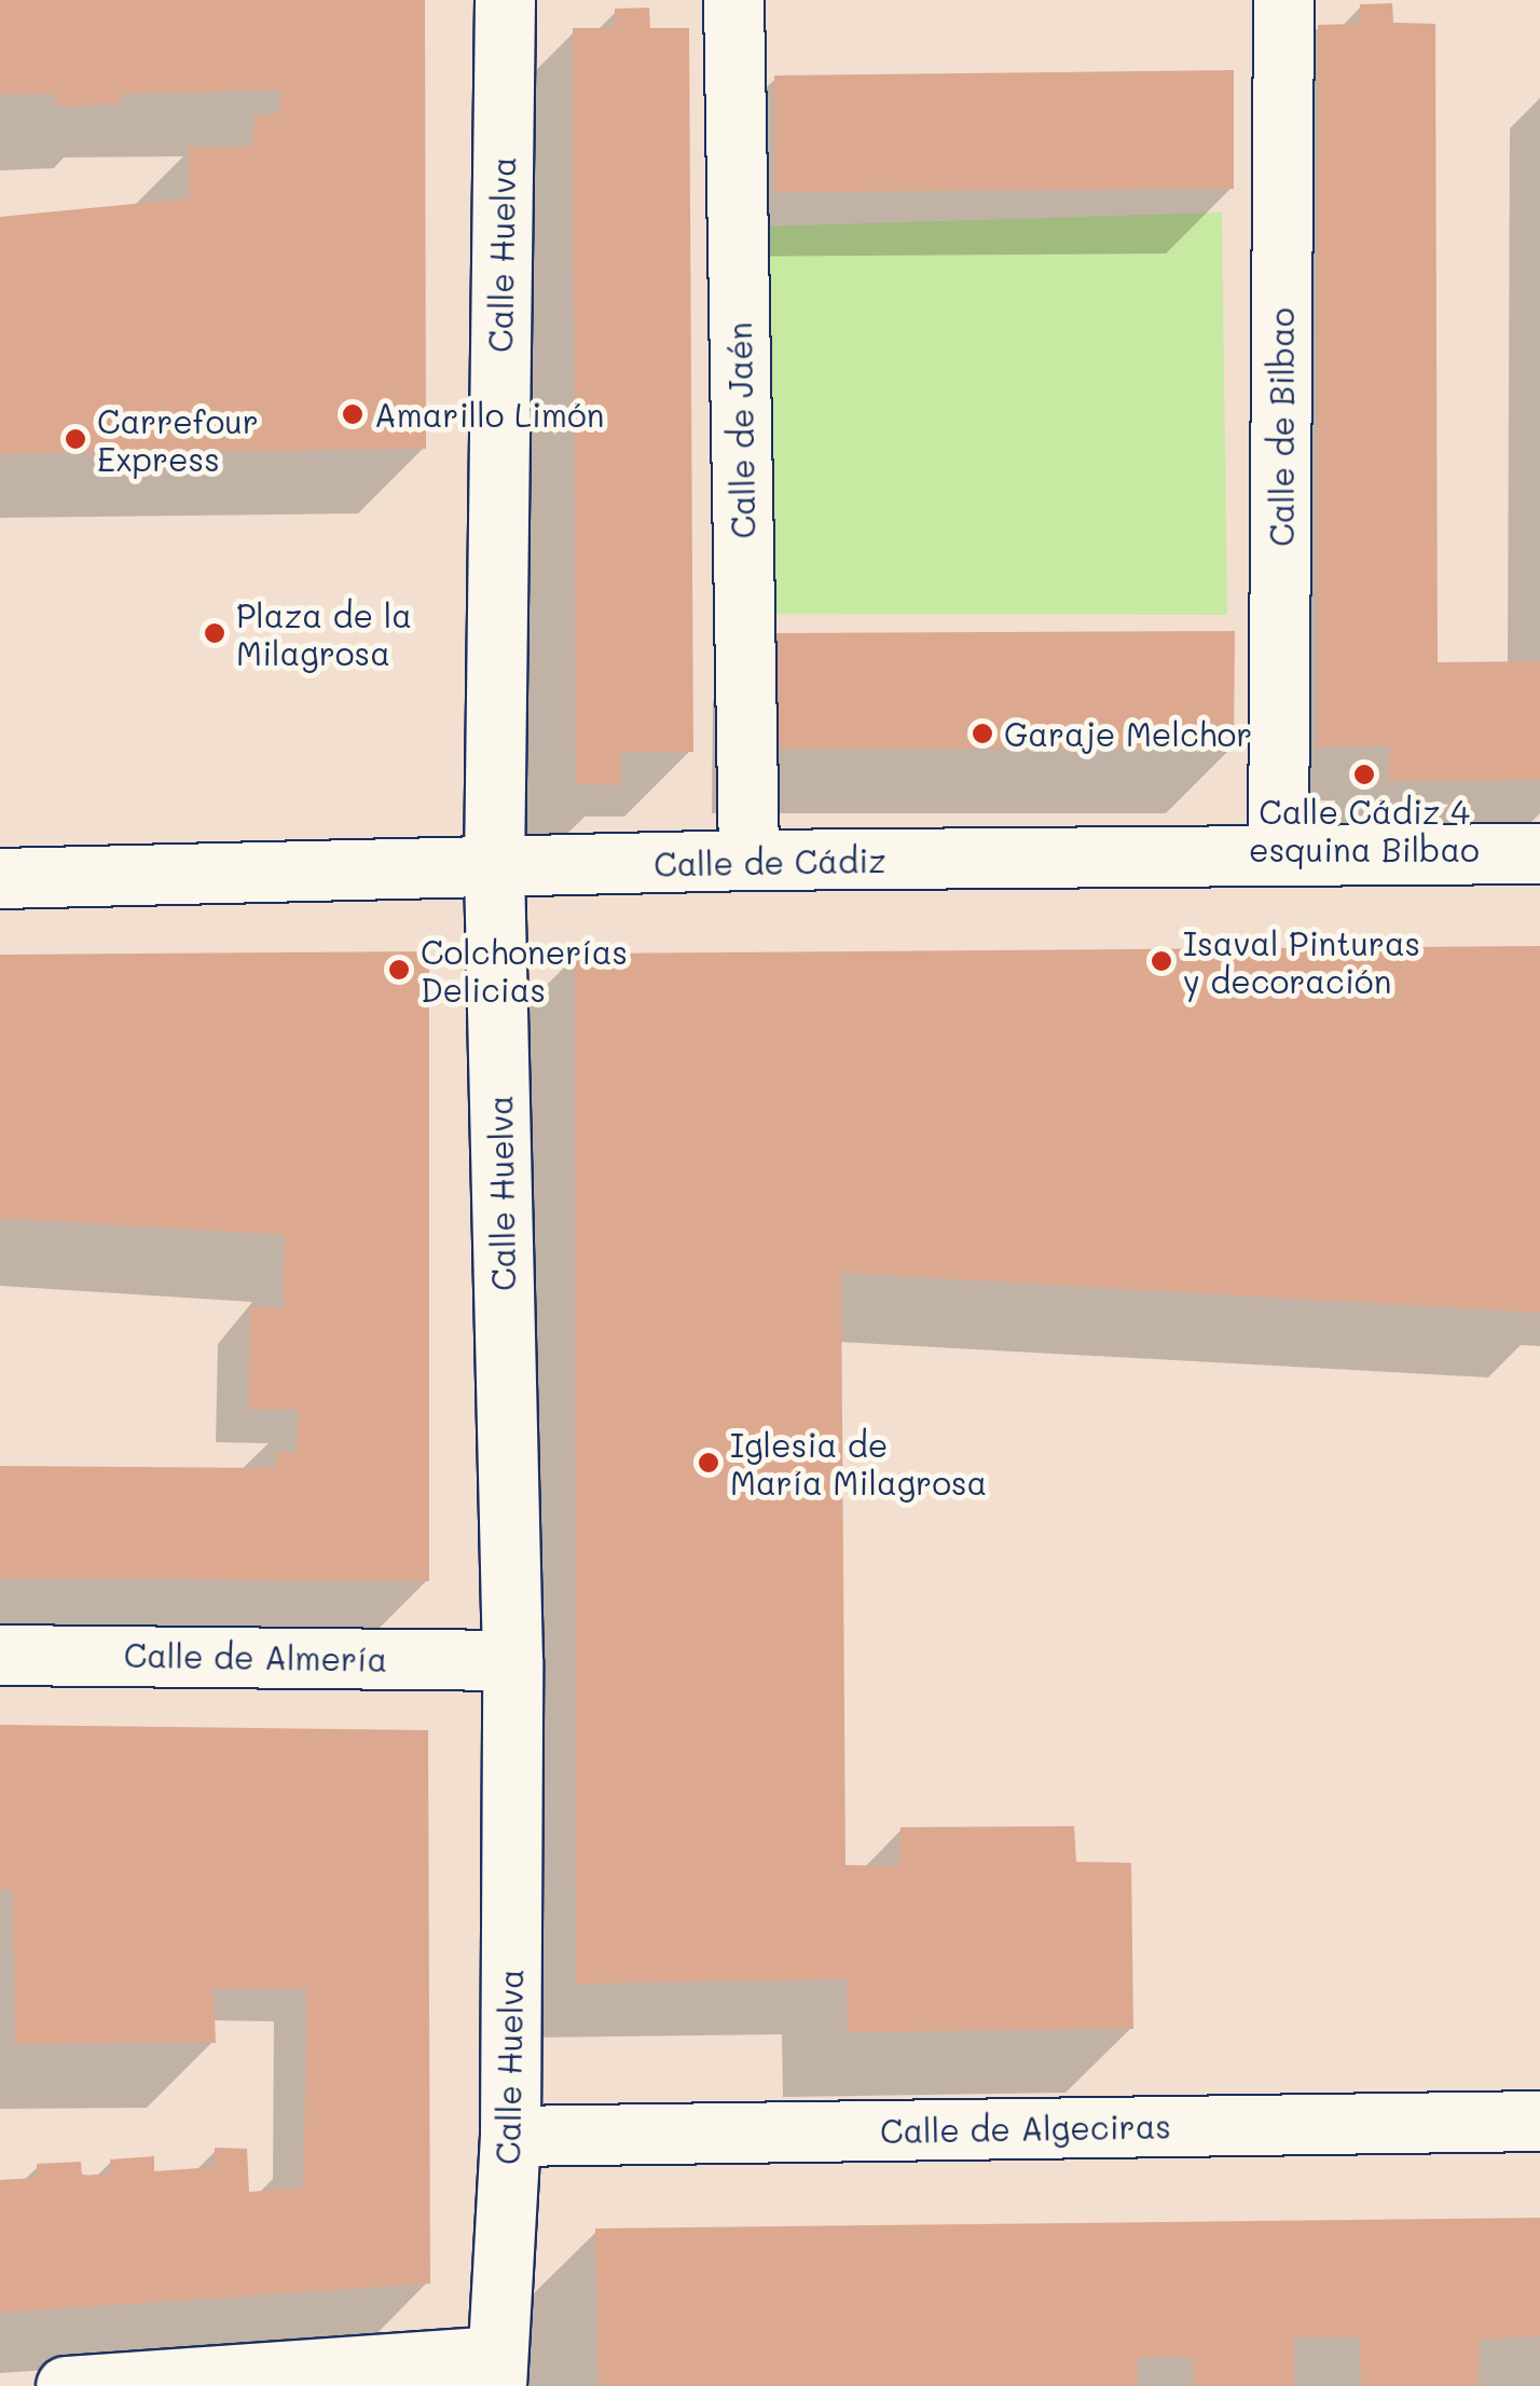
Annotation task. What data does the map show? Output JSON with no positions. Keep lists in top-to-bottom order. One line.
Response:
{"streets":{"street":["Calle Huelva","Calle de Bilbao","Calle de Jaén","Calle de Cádiz","Calle de Almería","Calle de Algeciras"]},"crossings":[["Calle Huelva","Calle de Cádiz"],["Calle Huelva","Calle de Almería"],["Calle Huelva","Calle de Algeciras"],["Calle de Bilbao","Calle de Cádiz"],["Calle de Jaén","Calle de Cádiz"]],"places":["Amarillo Limón","Carrefour Express","Plaza de la Milagrosa","Garaje Melchor","Calle Cádiz 4 esquina Bilbao","Isaval Pinturas y decoración","Colchonerías Delicias","Iglesia de María Milagrosa"]}
